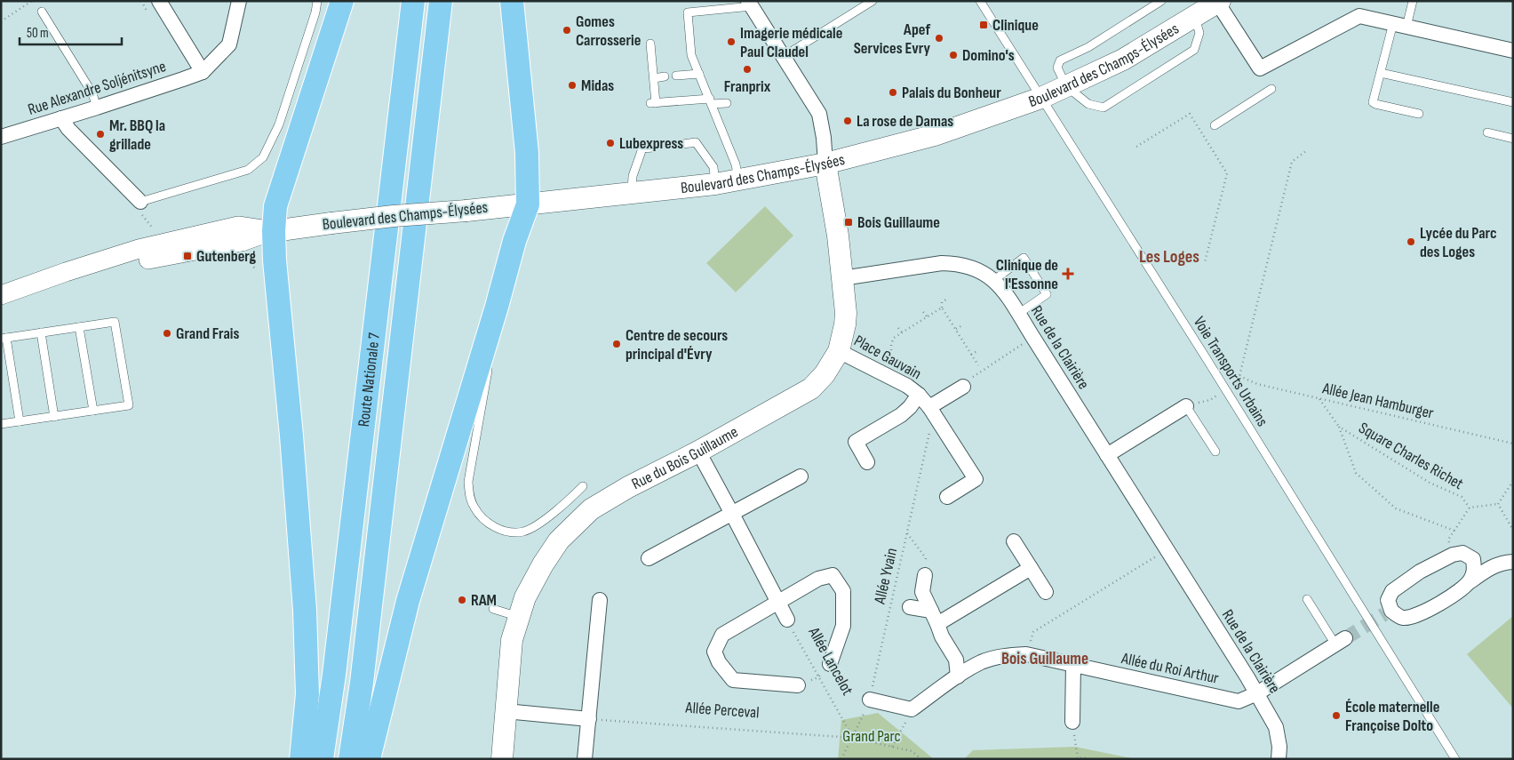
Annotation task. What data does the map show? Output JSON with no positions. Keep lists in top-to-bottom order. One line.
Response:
{"streets":{"main road":["Boulevard des Champs-Élysées","Route Nationale 7","Rue du Bois Guillaume"],"street":["Rue Alexandre Soljénitsyne","Rue de la Clairière","Place Gauvain","Allée Lancelot","Allée du Roi Arthur"],"lane":["Voie Transports Urbains"],"path":["Allée Jean Hamburger","Square Charles Richet","Allée Yvain","Allée Perceval"]},"crossings":[["Boulevard des Champs-Élysées","Voie Transports Urbains"],["Boulevard des Champs-Élysées","Rue du Bois Guillaume"],["Rue de la Clairière","Rue du Bois Guillaume"],["Rue de la Clairière","Allée du Roi Arthur"],["Place Gauvain","Rue du Bois Guillaume"],["Place Gauvain","Allée Yvain"],["Allée Jean Hamburger","Square Charles Richet"],["Rue du Bois Guillaume","Allée Lancelot"],["Allée Yvain","Allée Lancelot"],["Allée Yvain","Allée Perceval"],["Allée Lancelot","Allée Perceval"]],"districts":["Les Loges","Bois Guillaume"],"parks":["Grand Parc"],"places":{"transit":["Clinique","Bois Guillaume","Gutenberg"],"other":["Gomes Carrosserie","Apef Services Evry","Imagerie médicale Paul Claudel","Domino's","Franprix","Midas","Palais du Bonheur","La rose de Damas","Mr. BBQ la grillade","Lubexpress","Lycée du Parc des Loges","Grand Frais","Centre de secours principal d'Évry","RAM","École maternelle Françoise Dolto"],"health":["Clinique de l'Essonne"]},"scale_bar":"50 m"}
